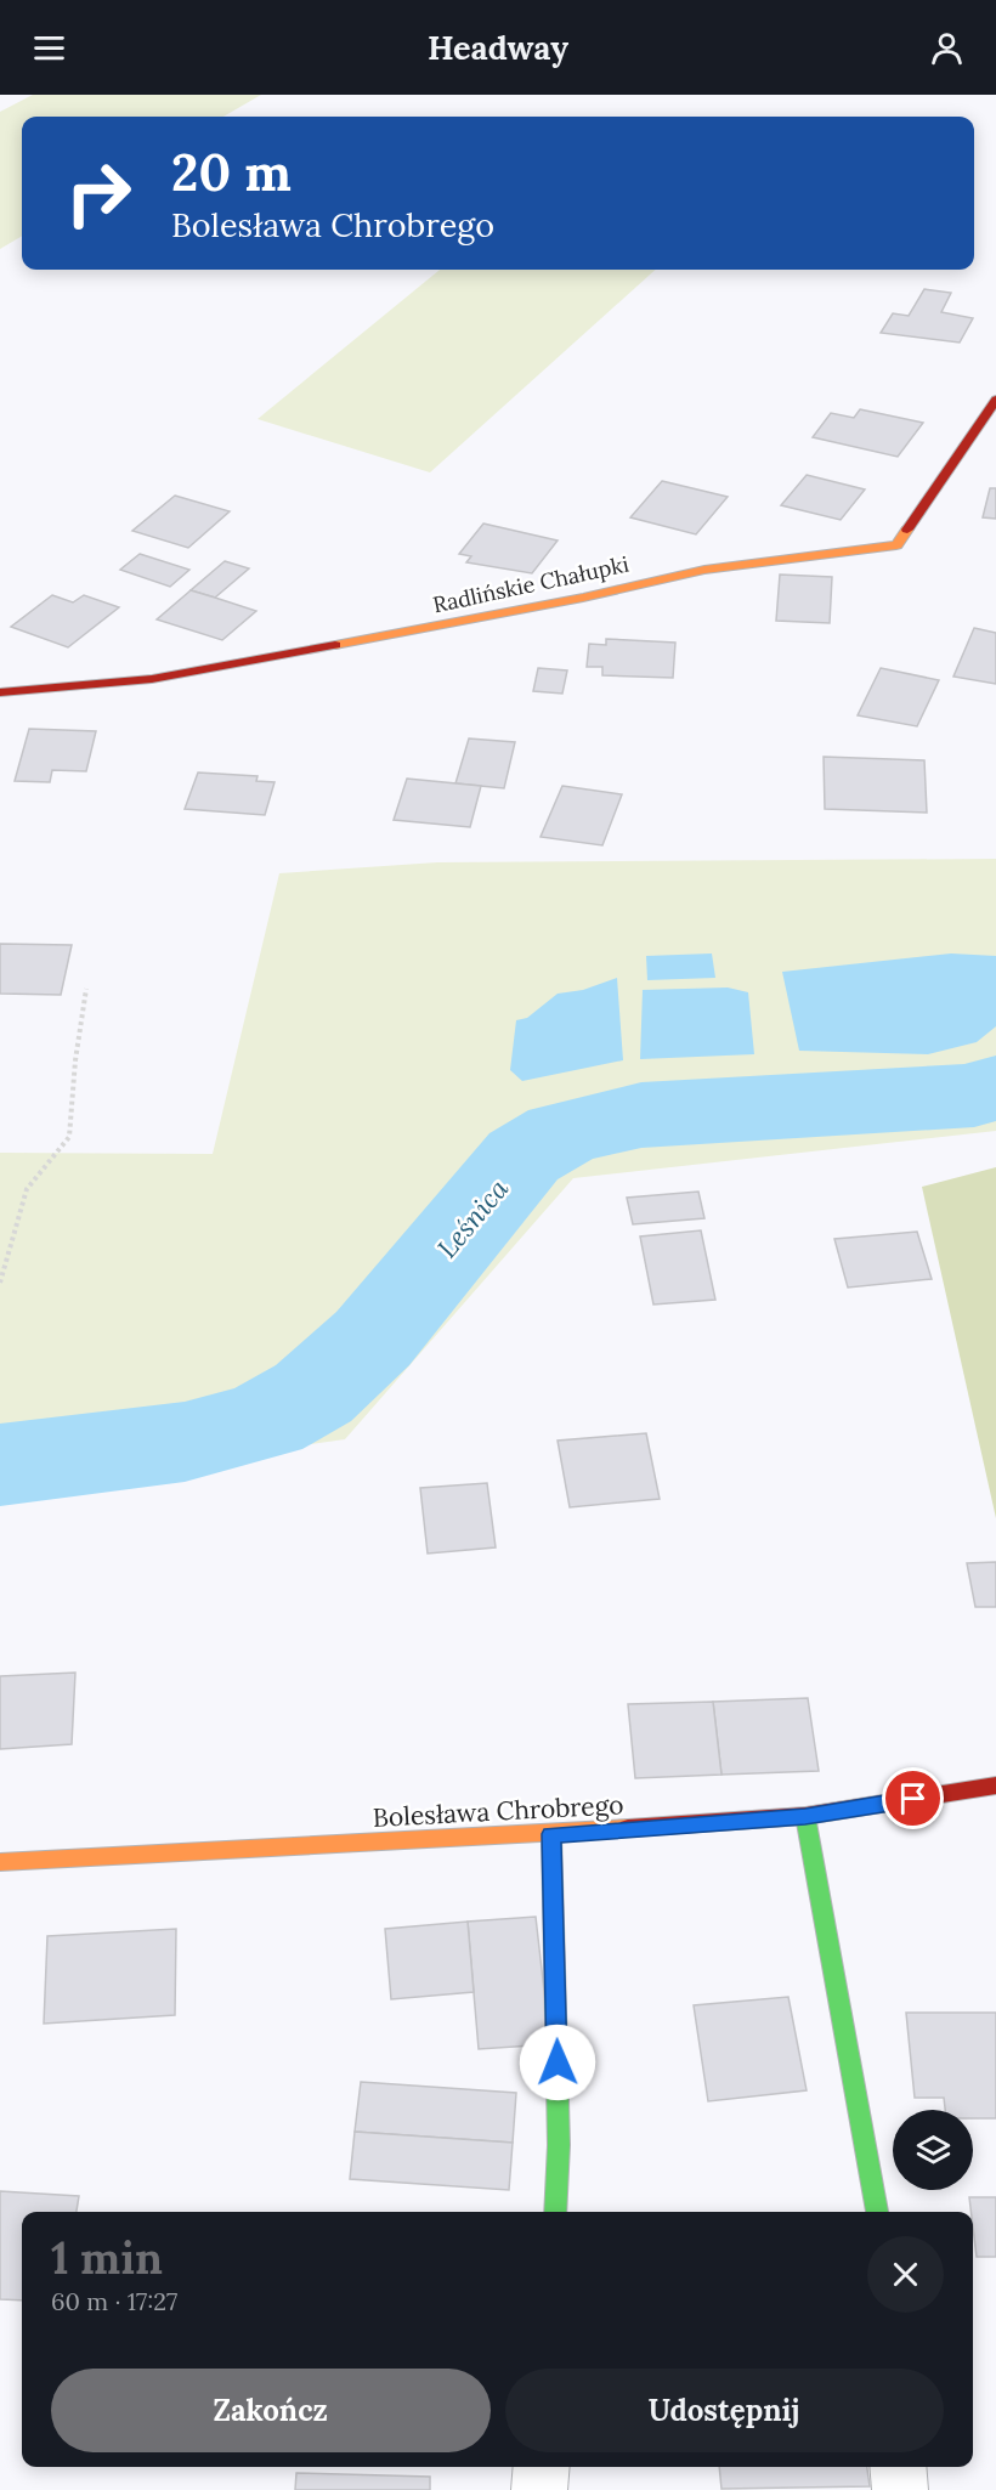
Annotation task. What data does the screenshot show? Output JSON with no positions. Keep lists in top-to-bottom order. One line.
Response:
{"streets":{"street":["Radlińskie Chałupki","Bolesława Chrobrego"]},"water":["Leśnica"],"page":{"header":"Headway","turn":["20 m","Bolesława Chrobrego"],"heading":["1 min","60 m · 17:27"],"buttons":["Zakończ","Udostępnij"]}}
